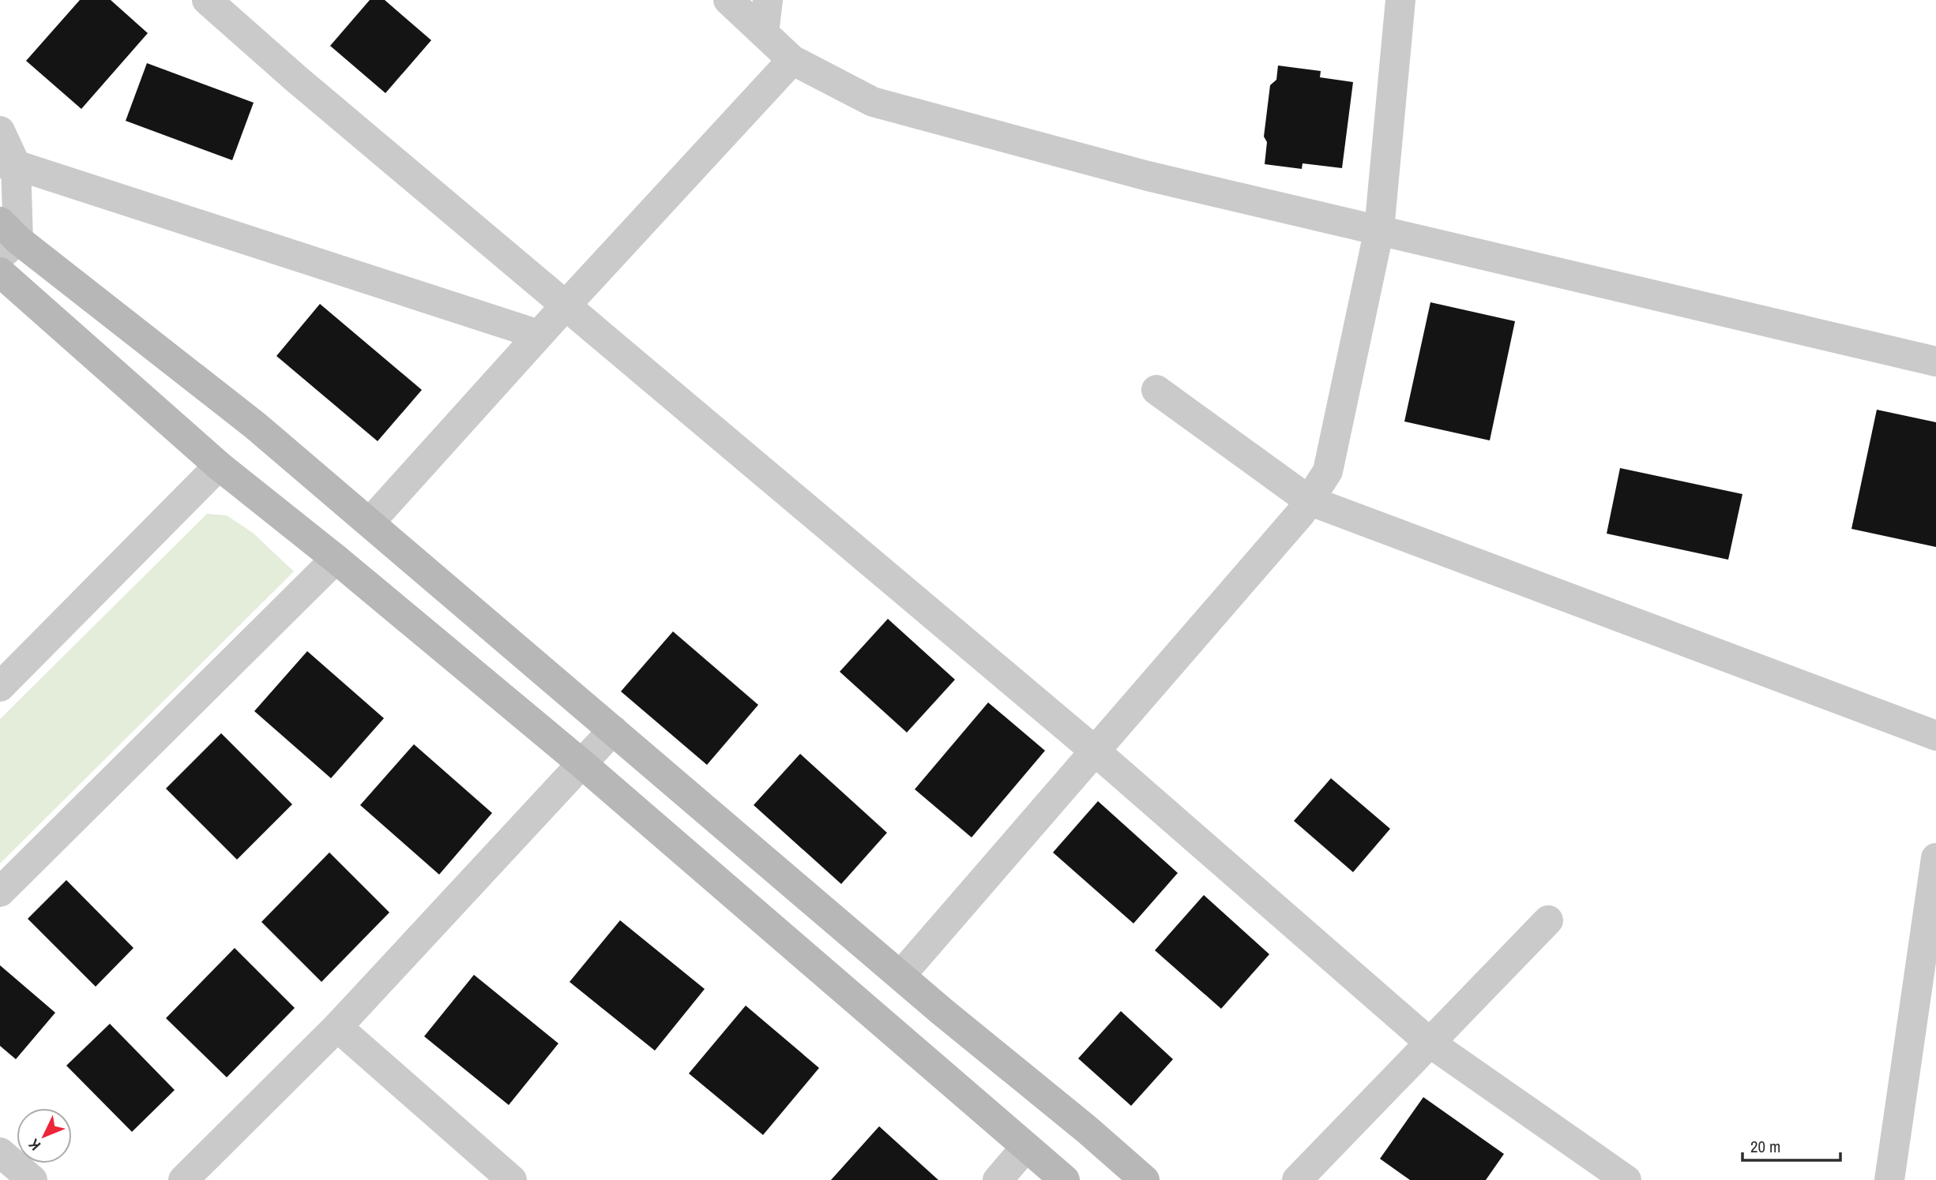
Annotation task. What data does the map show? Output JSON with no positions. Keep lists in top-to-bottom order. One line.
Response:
{"scale_bar":"20 m","north":"bottom left"}
